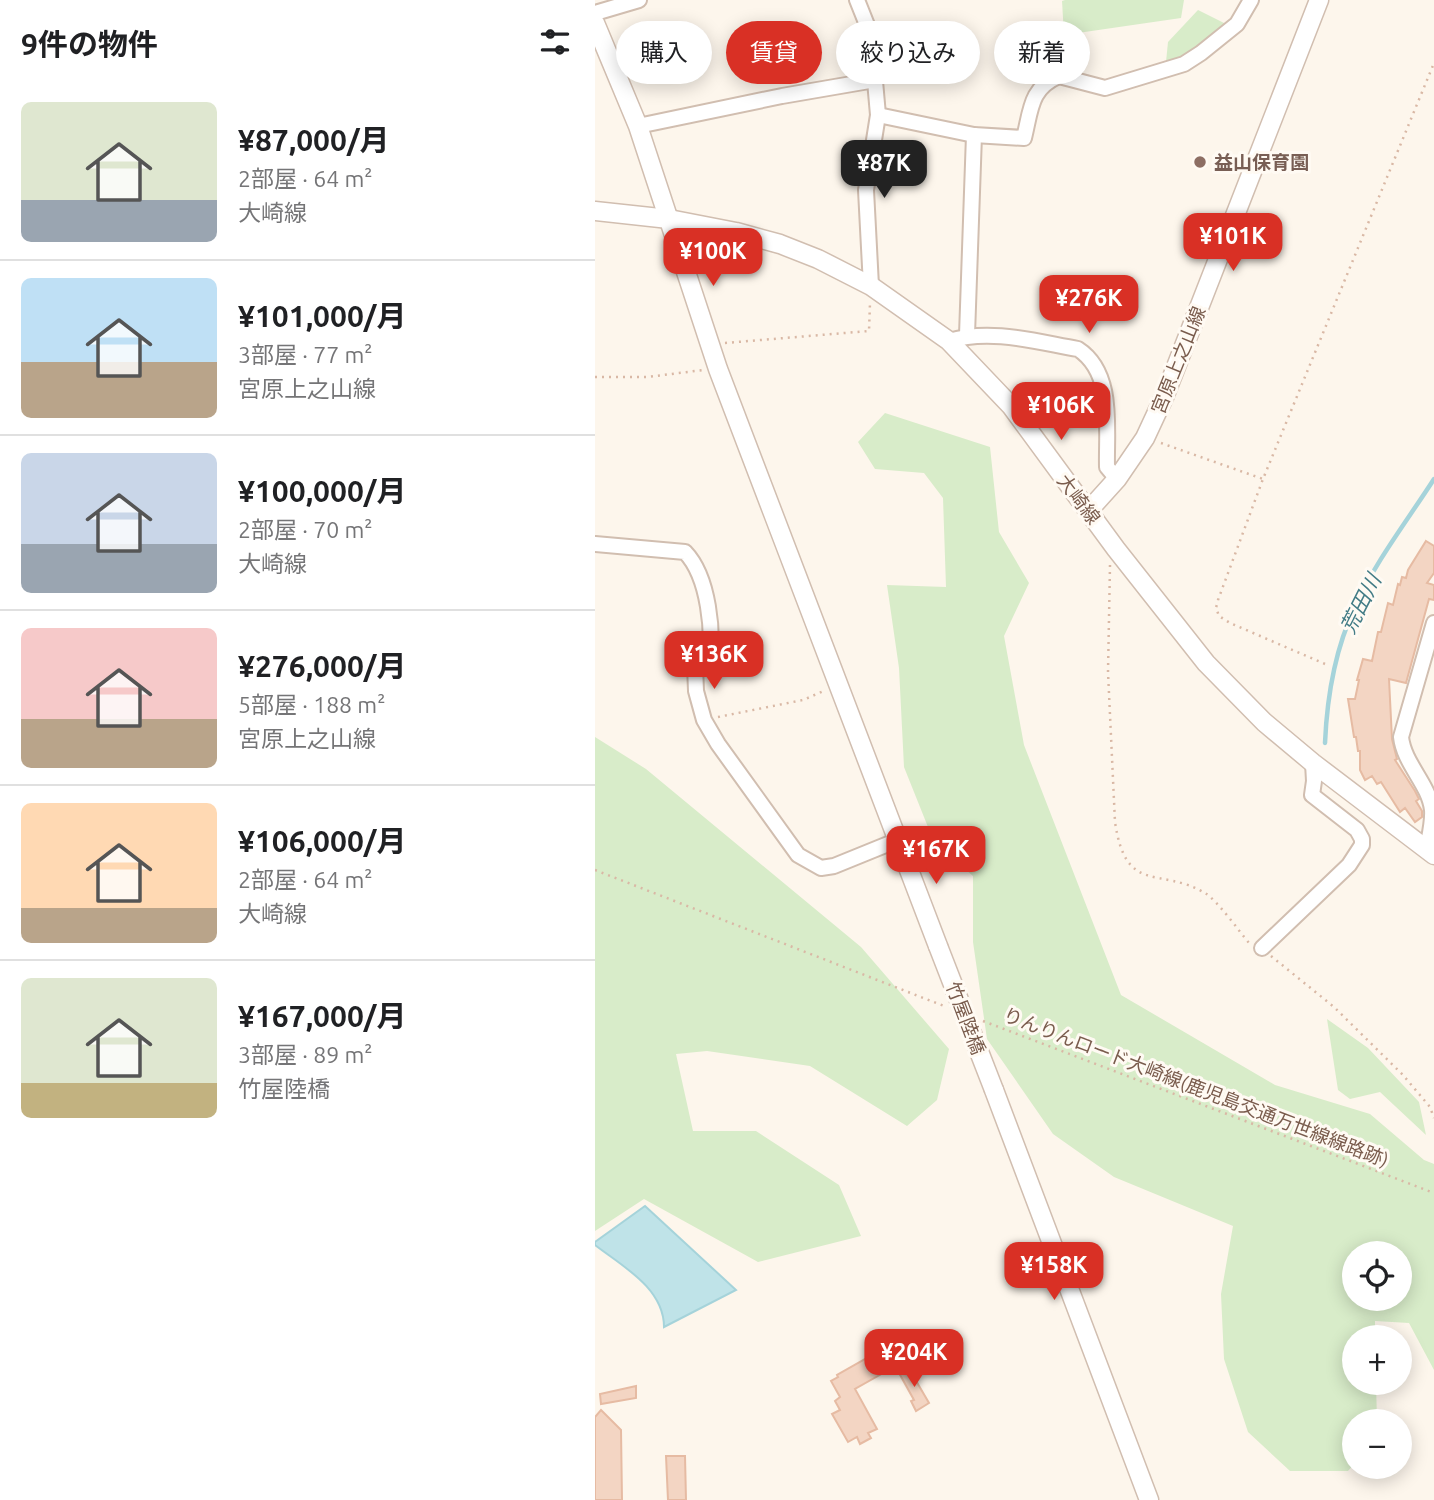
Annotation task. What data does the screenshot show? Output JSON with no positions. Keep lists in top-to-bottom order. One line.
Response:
{"streets":{"street":["宮原上之山線","大崎線","竹屋陸橋"],"path":["りんりんロード大崎線(鹿児島交通万世線線路跡)"]},"crossings":[["宮原上之山線","大崎線"],["大崎線","竹屋陸橋"]],"water":["荒田川"],"places":["益山保育園"],"page":{"heading":"9件の物件","chip":["購入","賃貸","絞り込み","新着"],"list":[{"name":"¥87,000/月","note":"2部屋 · 64 m² · 大崎線"},{"name":"¥101,000/月","note":"3部屋 · 77 m² · 宮原上之山線"},{"name":"¥100,000/月","note":"2部屋 · 70 m² · 大崎線"},{"name":"¥276,000/月","note":"5部屋 · 188 m² · 宮原上之山線"},{"name":"¥106,000/月","note":"2部屋 · 64 m² · 大崎線"},{"name":"¥167,000/月","note":"3部屋 · 89 m² · 竹屋陸橋"}],"price":["¥87K","¥101K","¥100K","¥276K","¥106K","¥136K","¥167K","¥158K","¥204K"],"map_buttons":["+","−"]}}
